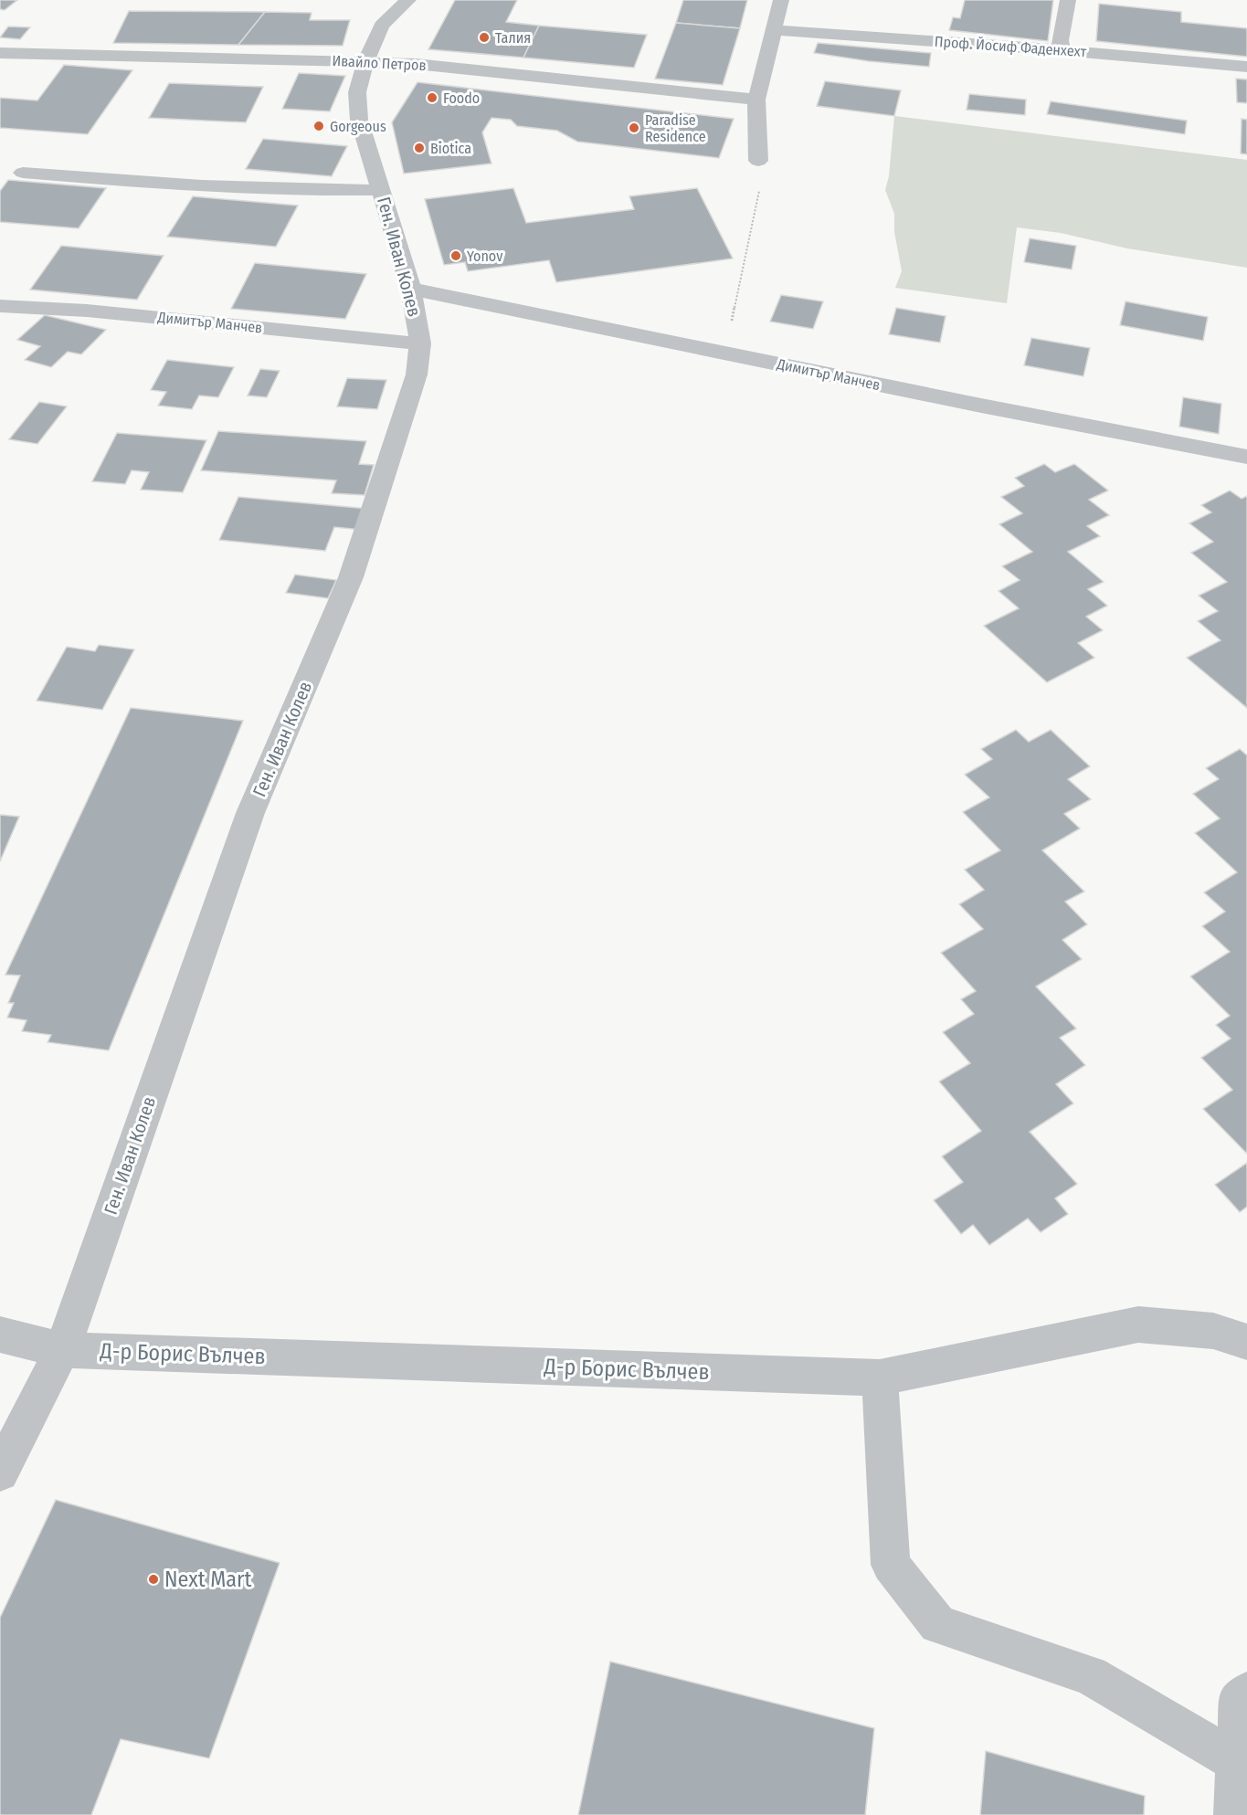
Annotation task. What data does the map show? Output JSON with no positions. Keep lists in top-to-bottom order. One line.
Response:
{"streets":{"street":["Проф. Йосиф Фаденхехт","Ивайло Петров","Ген. Иван Колев","Димитър Манчев","Д-р Борис Вълчев"]},"crossings":[["Ивайло Петров","Ген. Иван Колев"],["Ген. Иван Колев","Димитър Манчев"],["Ген. Иван Колев","Д-р Борис Вълчев"]],"places":["Талия","Foodo","Gorgeous","Paradise Residence","Biotica","Yonov","Next Mart"]}
